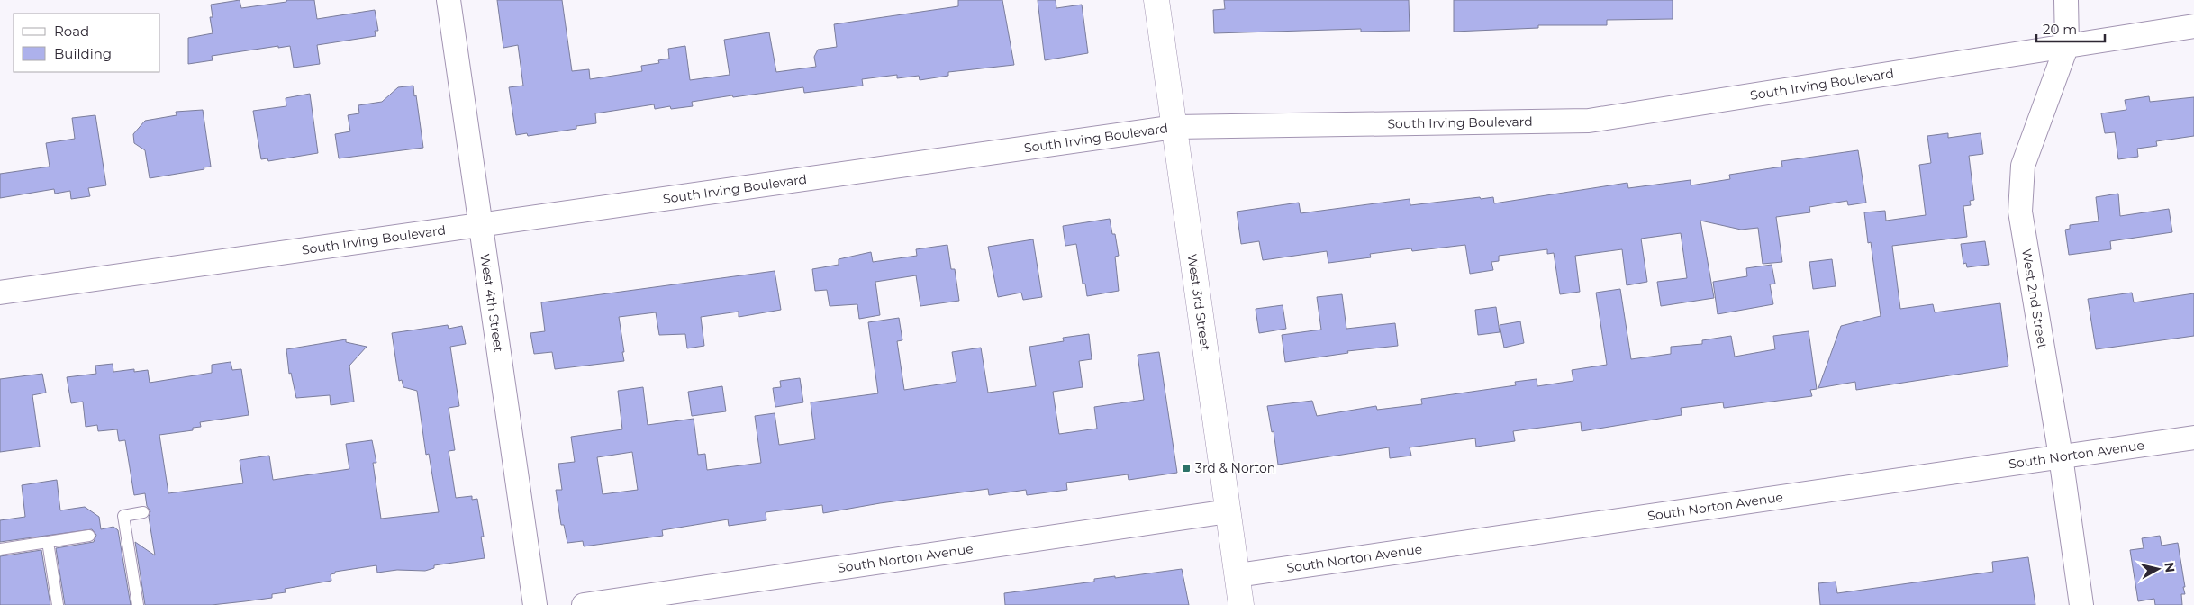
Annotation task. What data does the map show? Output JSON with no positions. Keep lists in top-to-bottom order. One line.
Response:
{"streets":{"main road":["West 3rd Street"],"street":["South Irving Boulevard","West 2nd Street","West 4th Street","South Norton Avenue"]},"crossings":[["South Irving Boulevard","West 2nd Street"],["South Irving Boulevard","West 4th Street"],["South Irving Boulevard","West 3rd Street"],["West 2nd Street","South Norton Avenue"],["West 3rd Street","South Norton Avenue"]],"places":{"transit":["3rd & Norton"]},"legend":["Road","Building"],"scale_bar":"20 m","north":"right"}
